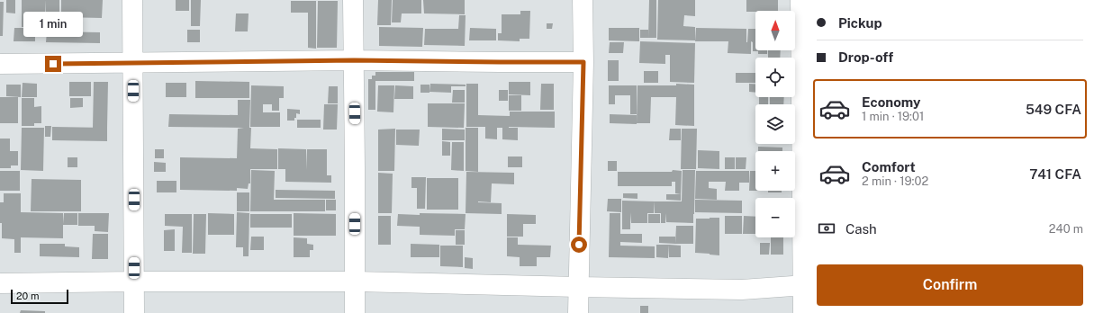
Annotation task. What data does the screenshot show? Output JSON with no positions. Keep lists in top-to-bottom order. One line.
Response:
{"scale_bar":"20 m","north":"top","page":{"banner":["Pickup","Drop-off"],"map_buttons":["+","−"],"bubble":"1 min","list":[{"name":"Economy","note":"1 min · 19:01","value":"549 CFA"},{"name":"Comfort","note":"2 min · 19:02","value":"741 CFA"}],"pay":["Cash","240 m"],"buttons":"Confirm","scale":"20 m"}}
